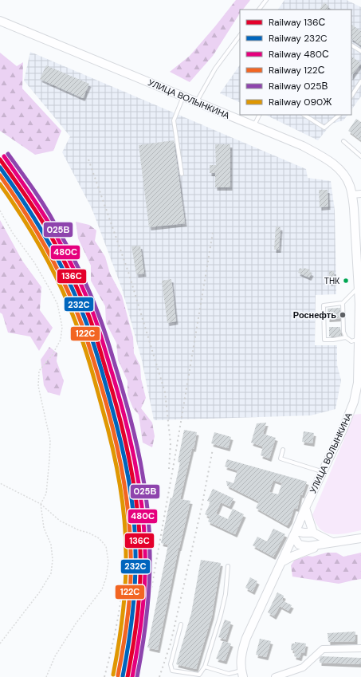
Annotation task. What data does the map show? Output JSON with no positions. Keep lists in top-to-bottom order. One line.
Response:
{"streets":{"street":["УЛИЦА ВОЛЫНКИНА"]},"places":["ТНК","Роснефть"],"lines":["rail line 025В","rail line 480С","rail line 136С","rail line 232C","rail line 122С","rail line 090Ж"],"legend":["Railway 136С","Railway 232C","Railway 480С","Railway 122С","Railway 025В","Railway 090Ж"]}
